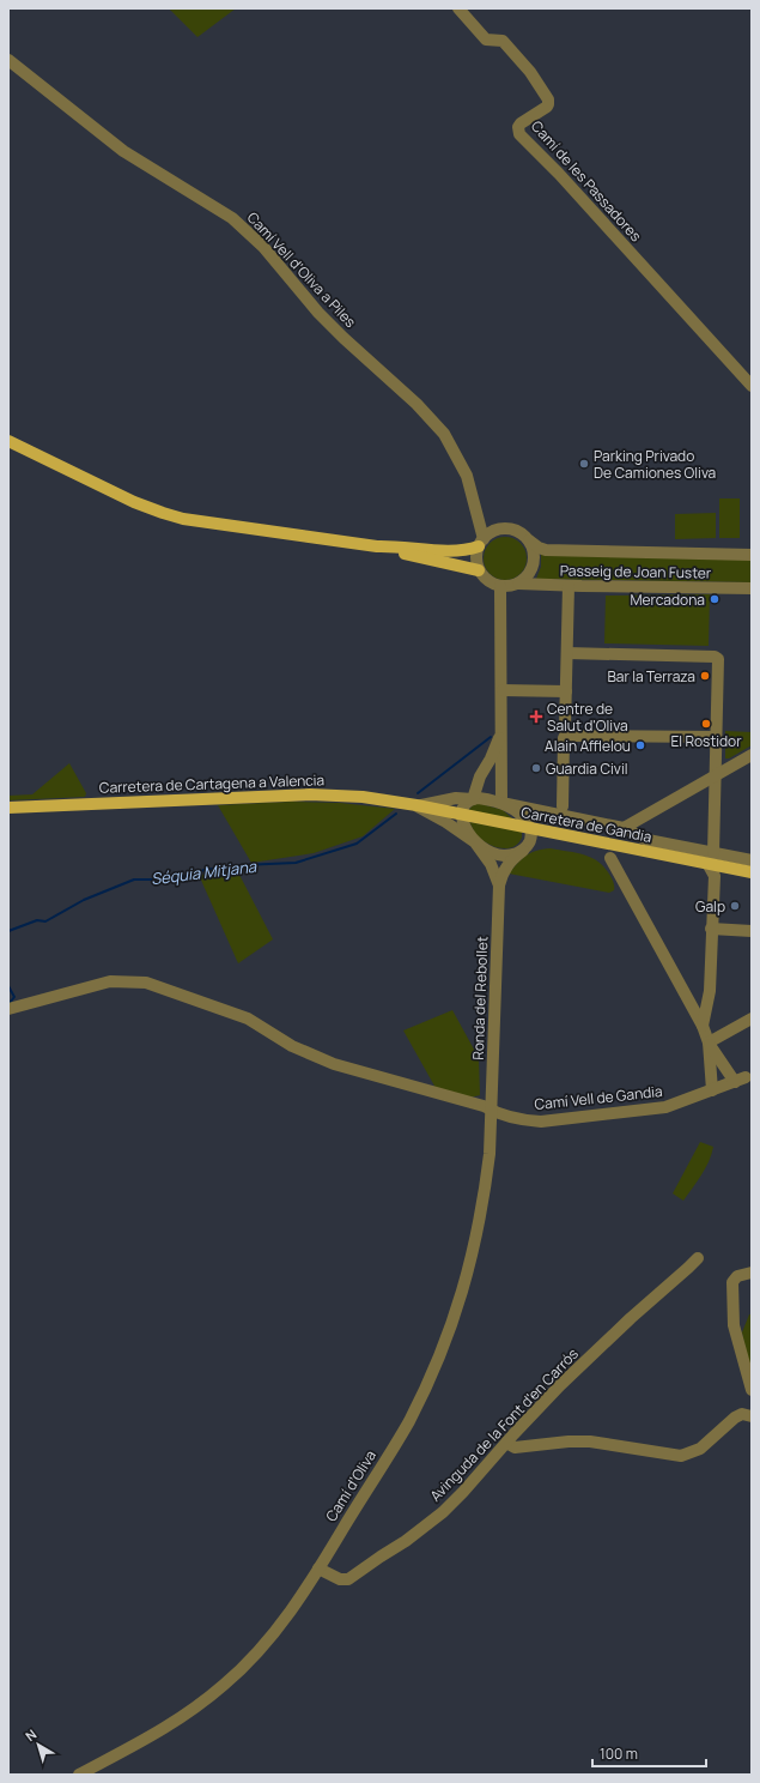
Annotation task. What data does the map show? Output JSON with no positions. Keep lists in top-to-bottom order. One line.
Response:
{"streets":{"main road":["Carretera de Cartagena a Valencia","Carretera de Gandia"],"street":["Camí de les Passadores","Camí Vell d'Oliva a Piles","Passeig de Joan Fuster","Ronda del Rebollet","Camí Vell de Gandia","Avinguda de la Font d'en Carrós","Camí d’Oliva"]},"crossings":[["Camí Vell d'Oliva a Piles","Passeig de Joan Fuster"],["Carretera de Cartagena a Valencia","Carretera de Gandia"],["Ronda del Rebollet","Camí Vell de Gandia"],["Ronda del Rebollet","Camí d’Oliva"],["Camí Vell de Gandia","Camí d’Oliva"],["Avinguda de la Font d'en Carrós","Camí d’Oliva"]],"water":["Séquia Mitjana"],"places":{"other":["Parking Privado De Camiones Oliva","Mercadona","Bar la Terraza","El Rostidor","Alain Afflelou","Guardia Civil","Galp"],"health":["Centre de Salut d'Oliva"]},"scale_bar":"100 m","north":"top left"}
